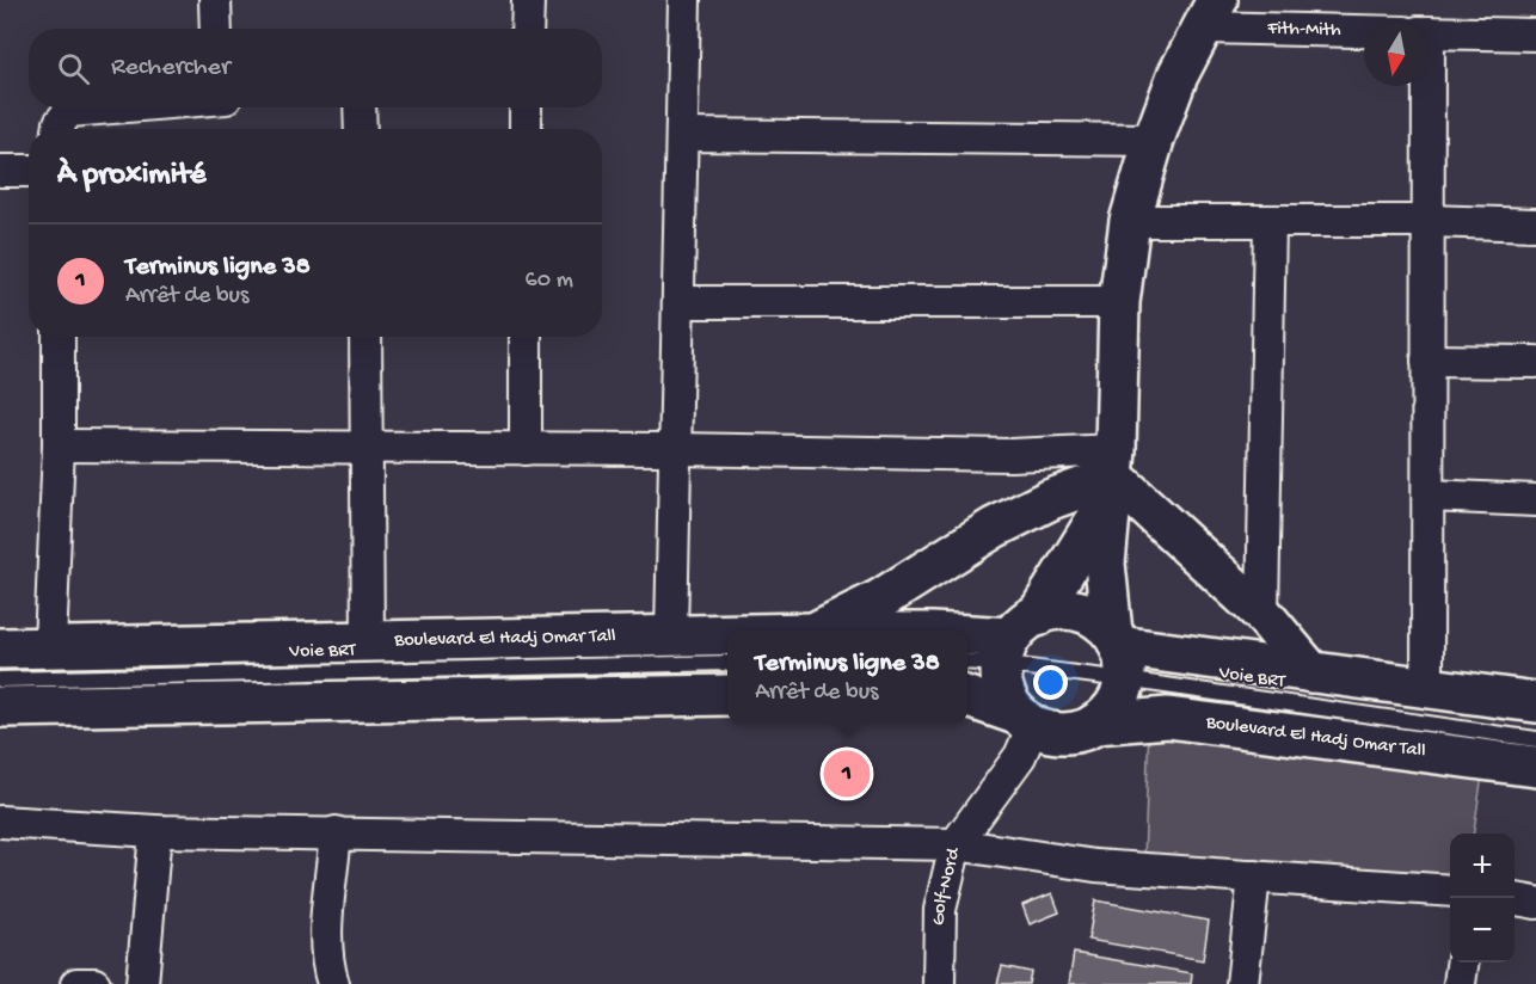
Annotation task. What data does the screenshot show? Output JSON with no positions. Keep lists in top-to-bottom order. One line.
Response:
{"streets":{"main road":["Boulevard El Hadj Omar Tall"],"street":["Fith-Mith","Golf-Nord"],"lane":["Voie BRT"]},"crossings":[["Boulevard El Hadj Omar Tall","Voie BRT"],["Boulevard El Hadj Omar Tall","Golf-Nord"],["Voie BRT","Golf-Nord"]],"north":"bottom","page":{"search":"Rechercher","heading":"À proximité","list":[{"mark":"1","name":"Terminus ligne 38","note":"Arrêt de bus","value":"60 m"}],"popup":["Terminus ligne 38","Arrêt de bus"],"pins":"1","map_buttons":["+","−"]}}
